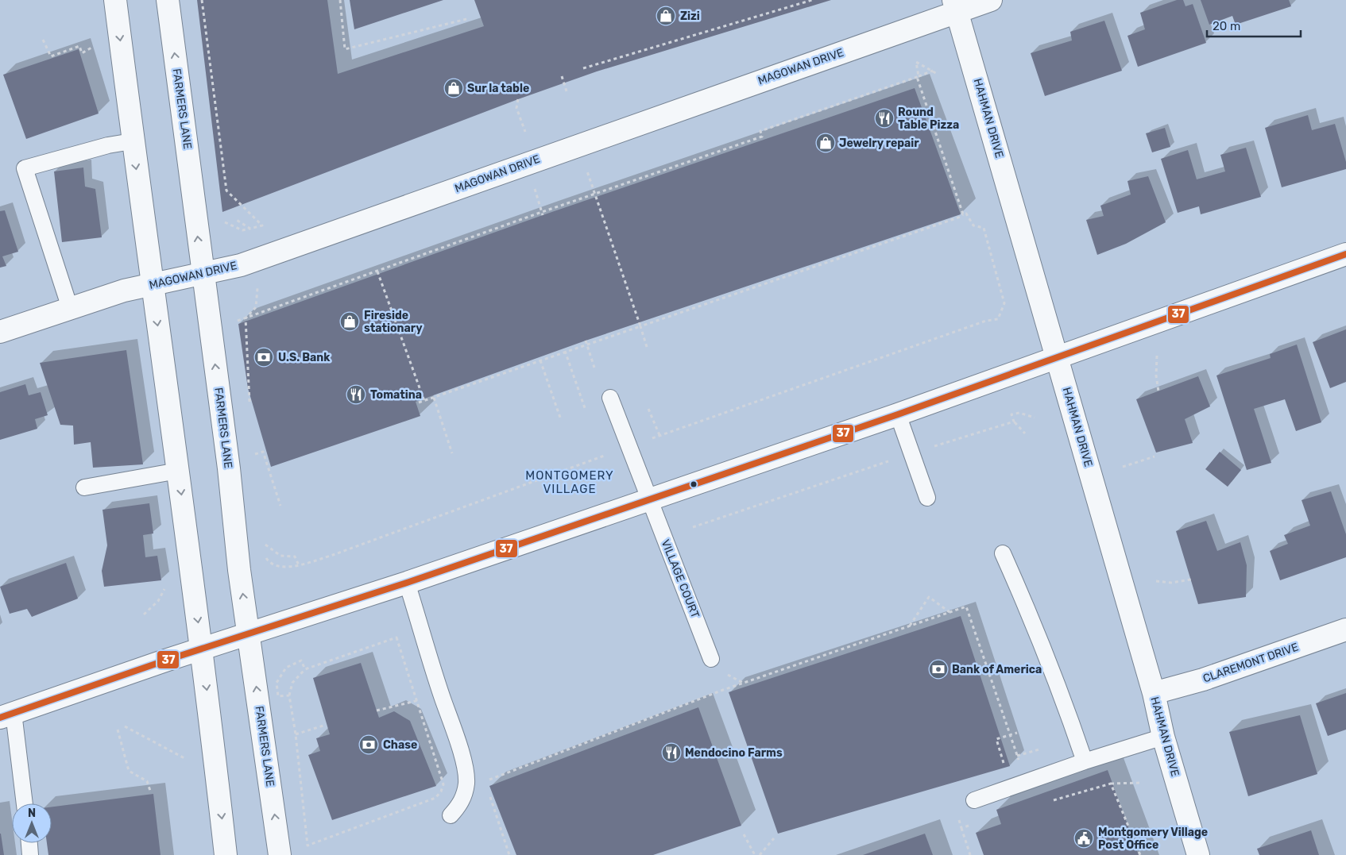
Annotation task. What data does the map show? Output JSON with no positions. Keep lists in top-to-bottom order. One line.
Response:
{"streets":{"street":["MAGOWAN DRIVE","FARMERS LANE","HAHMAN DRIVE","CLAREMONT DRIVE"],"lane":["VILLAGE COURT"]},"crossings":[["MAGOWAN DRIVE","FARMERS LANE"],["MAGOWAN DRIVE","HAHMAN DRIVE"],["HAHMAN DRIVE","CLAREMONT DRIVE"]],"districts":["MONTGOMERY VILLAGE"],"places":{"shop":["Zizi","Sur la table","Jewelry repair","Fireside stationary"],"restaurant":["Round Table Pizza","Tomatina","Mendocino Farms"],"bank":["U.S. Bank","Bank of America","Chase"],"public building":["Montgomery Village Post Office"]},"lines":["transit line 37"],"scale_bar":"20 m","north":"top"}
